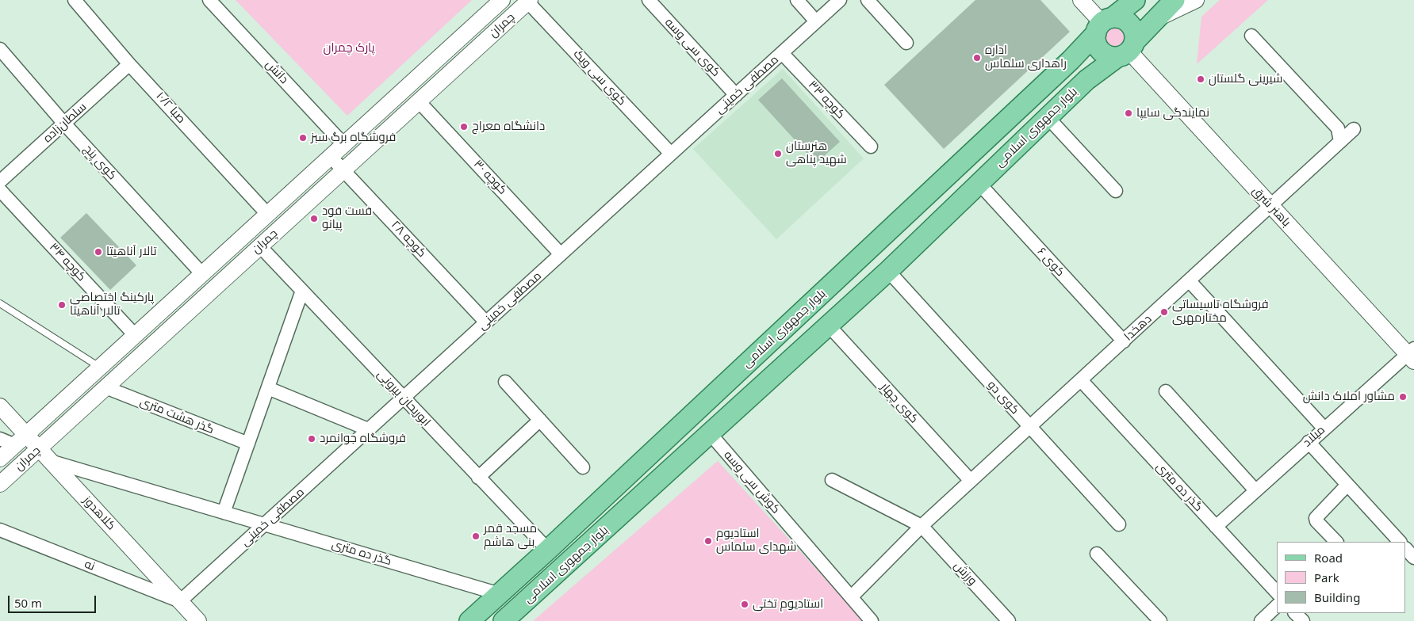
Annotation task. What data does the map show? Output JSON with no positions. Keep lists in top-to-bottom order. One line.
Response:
{"streets":{"main road":["بلوار جمهوری اسلامی"],"street":["چمران","کوی سی وسه","دانش","کوی سی ویک","مصطفی خمینی","کوچه ۳۳","صبا ۱۰/۲","سلطان‌زاده","کوی پنج","کوچه ۳۰","باهنر شرق","کوچه ۲۸","کوچه ۳۴","کوی ۶","دهخدا","کوی دو","ابوریحان بیرونی","کوی چهار","گذر هشت متری","میلاد","کوش سی وسه","گذر ده متری","کلاهدوز","نه","ورزش"]},"crossings":[["چمران","دانش"],["چمران","کوی سی ویک"],["چمران","صبا ۱۰/۲"],["چمران","کوی پنج"],["چمران","کوچه ۳۰"],["چمران","کوچه ۲۸"],["چمران","کوچه ۳۴"],["چمران","ابوریحان بیرونی"],["چمران","گذر هشت متری"],["چمران","کلاهدوز"],["کوی سی وسه","مصطفی خمینی"],["کوی سی ویک","مصطفی خمینی"],["مصطفی خمینی","کوچه ۳۳"],["مصطفی خمینی","کوچه ۳۰"],["مصطفی خمینی","کوچه ۲۸"],["مصطفی خمینی","ابوریحان بیرونی"],["مصطفی خمینی","گذر ده متری"],["مصطفی خمینی","کلاهدوز"],["مصطفی خمینی","نه"],["صبا ۱۰/۲","سلطان‌زاده"],["سلطان‌زاده","کوی پنج"],["بلوار جمهوری اسلامی","باهنر شرق"],["بلوار جمهوری اسلامی","کوی ۶"],["بلوار جمهوری اسلامی","کوی دو"],["بلوار جمهوری اسلامی","ابوریحان بیرونی"],["بلوار جمهوری اسلامی","کوی چهار"],["بلوار جمهوری اسلامی","کوش سی وسه"],["بلوار جمهوری اسلامی","گذر ده متری"],["باهنر شرق","دهخدا"],["باهنر شرق","میلاد"],["کوی ۶","دهخدا"],["دهخدا","کوی دو"],["دهخدا","کوی چهار"],["دهخدا","گذر ده متری"],["دهخدا","ورزش"],["میلاد","گذر ده متری"],["گذر ده متری","کلاهدوز"],["کلاهدوز","نه"]],"parks":["پارک چمران"],"places":["اداره راهداری سلماس","شیرینی گلستان","نمایندگی سایپا","دانشگاه معراج","فروشگاه برگ سبز","هنرستان شهید پناهی","فست فود پیانو","تالار آناهیتا","پارکینگ اختصاصی تالار آناهیتا","فروشگاه تاسیساتی مختارمهری","مشاور املاک دانش","فروشگاه جوانمرد","مسجد قمر بنی هاشم","استادیوم شهدای سلماس","استادیوم تختی"],"legend":["Road","Park","Building"],"scale_bar":"50 m"}
